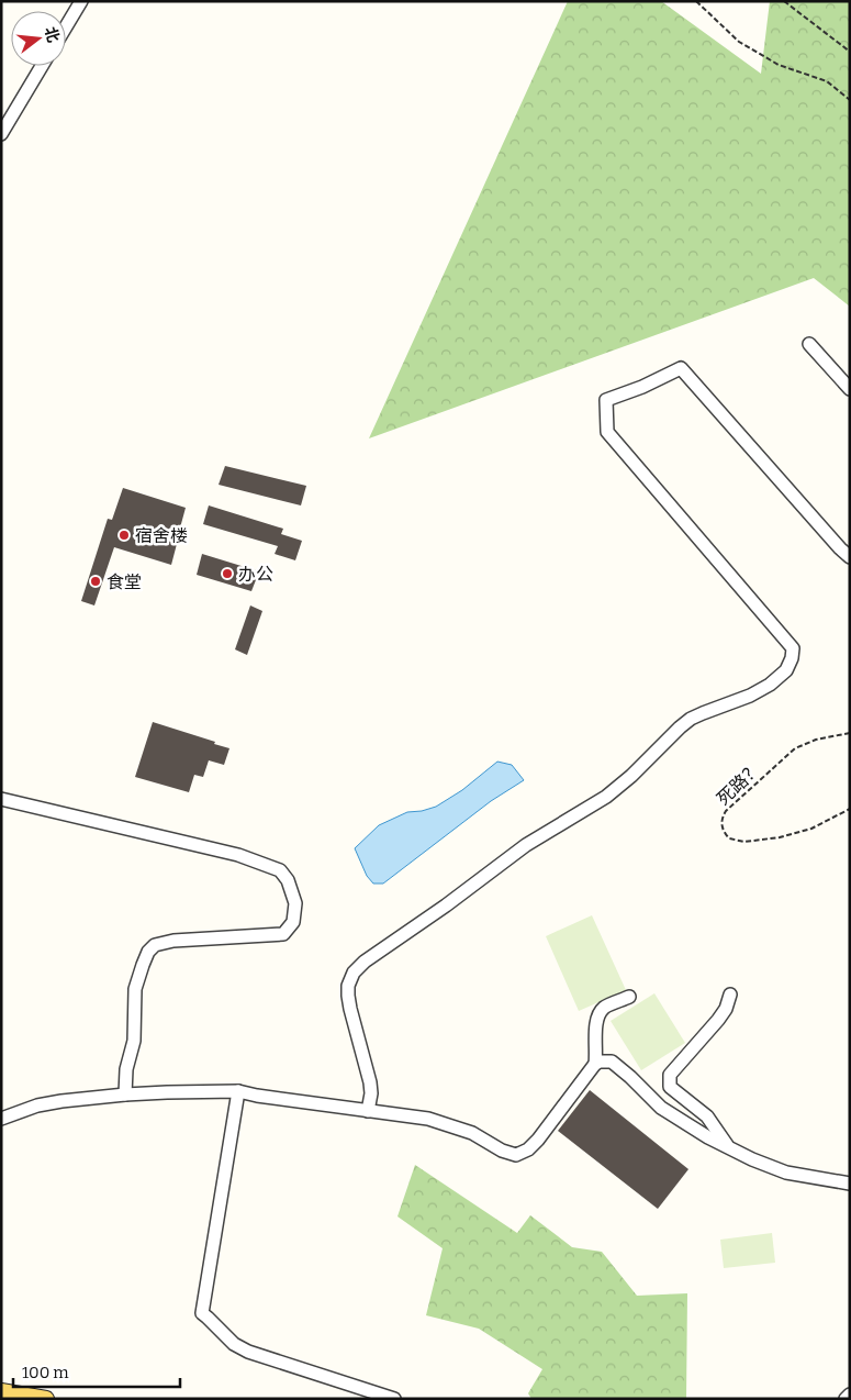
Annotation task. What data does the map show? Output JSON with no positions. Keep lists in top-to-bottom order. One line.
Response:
{"streets":{"path":["死路？"]},"places":["宿舍楼","办公","食堂"],"scale_bar":"100 m","north":"right"}
